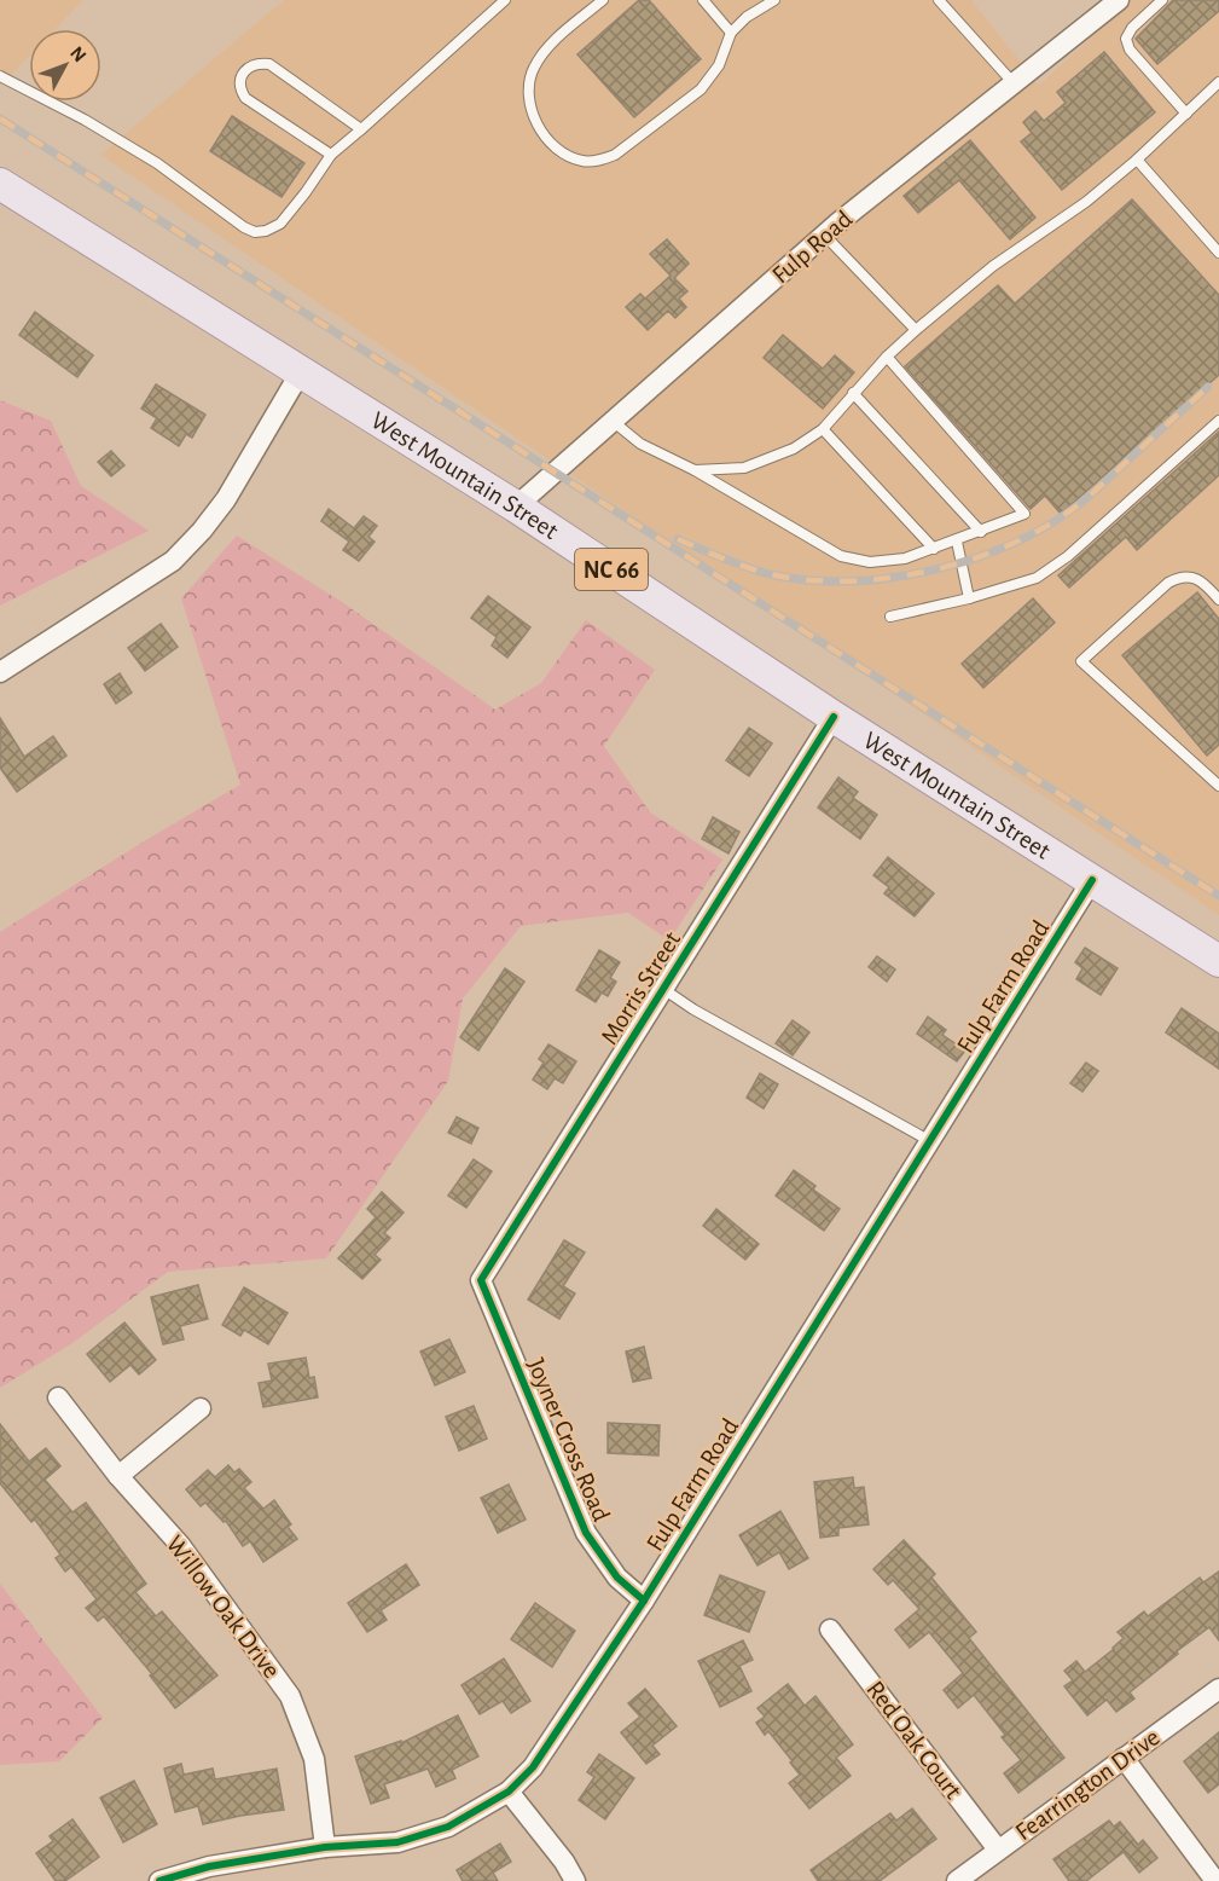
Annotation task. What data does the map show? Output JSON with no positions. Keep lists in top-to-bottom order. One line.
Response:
{"streets":{"main road":["West Mountain Street","NC 66"],"street":["Fulp Road","Fulp Farm Road","Morris Street","Joyner Cross Road","Willow Oak Drive","Red Oak Court","Fearrington Drive"]},"crossings":[["Fulp Road","West Mountain Street"],["West Mountain Street","Fulp Farm Road"],["West Mountain Street","Morris Street"],["Fulp Farm Road","Joyner Cross Road"],["Fulp Farm Road","Willow Oak Drive"],["Morris Street","Joyner Cross Road"],["Red Oak Court","Fearrington Drive"]],"north":"top right"}
